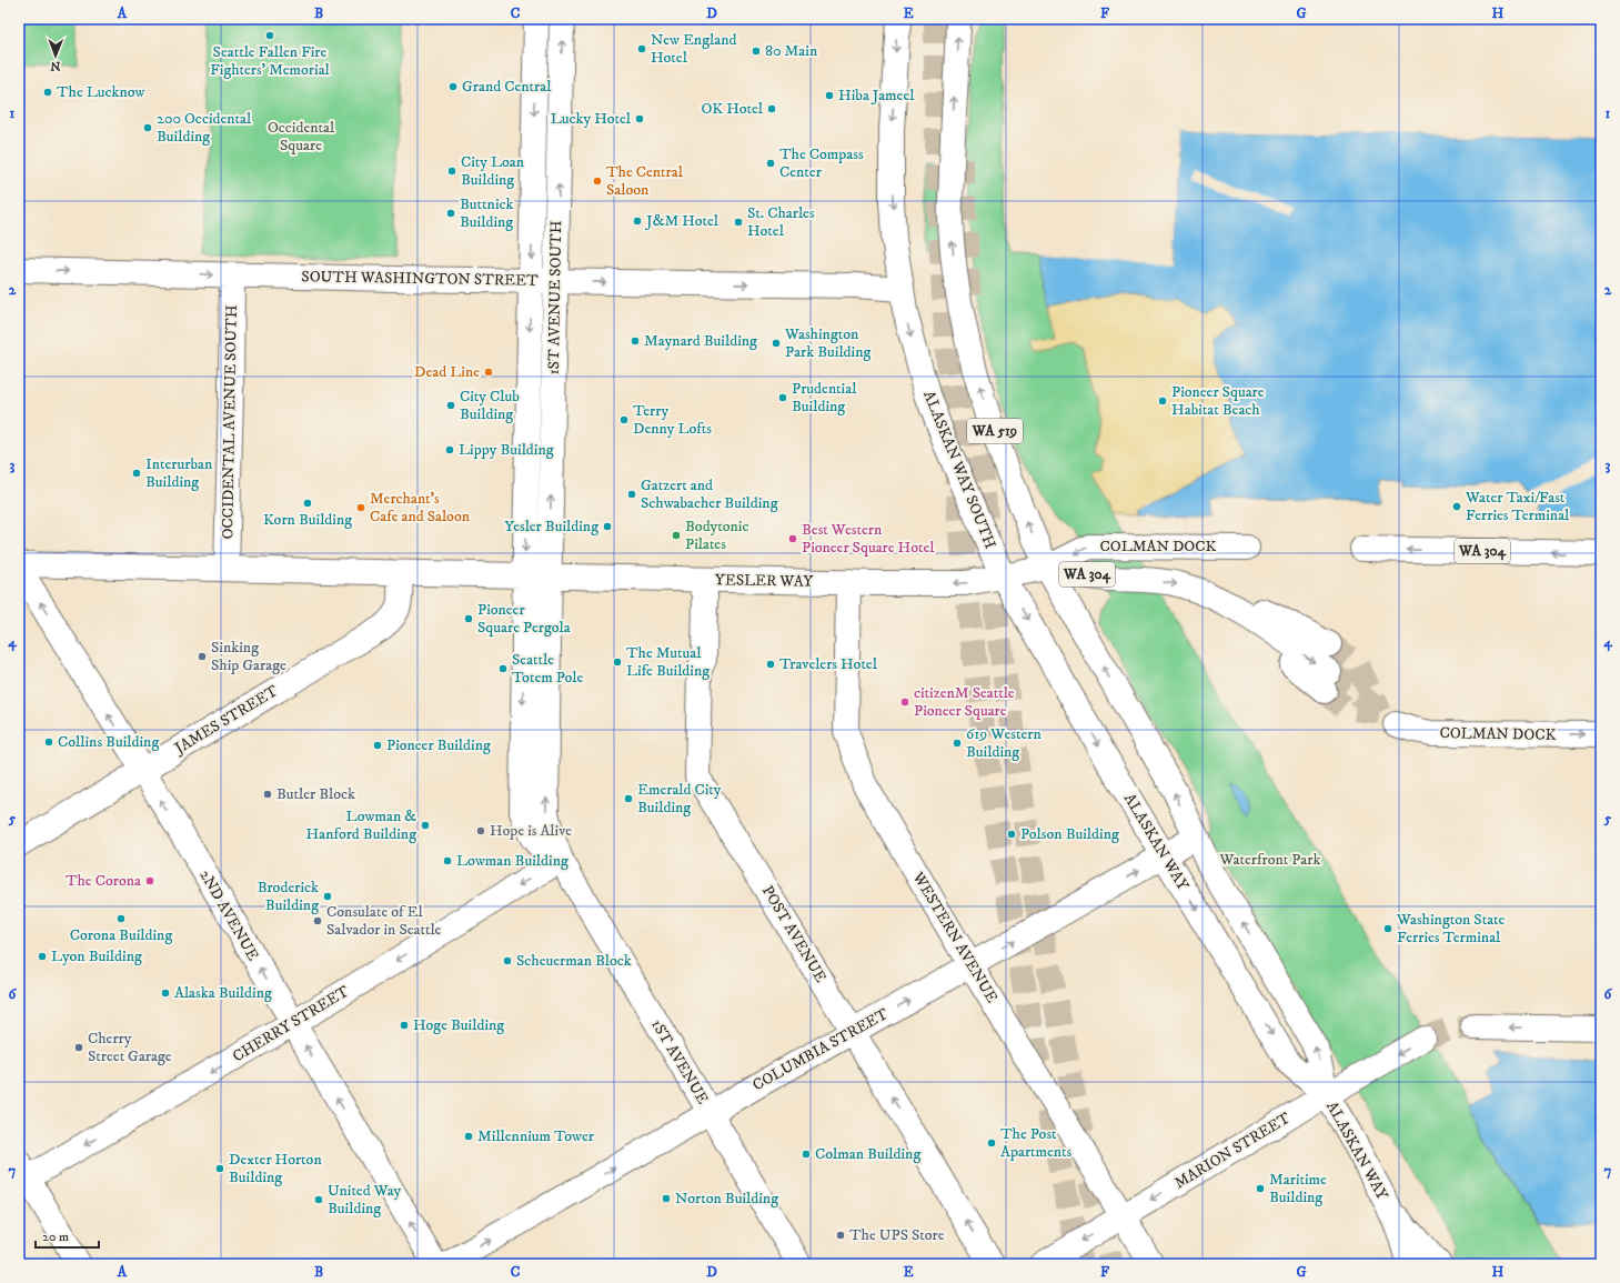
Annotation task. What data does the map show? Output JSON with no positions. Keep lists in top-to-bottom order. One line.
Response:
{"streets":{"main road":["SOUTH WASHINGTON STREET","1ST AVENUE SOUTH","OCCIDENTAL AVENUE SOUTH","WA 519","ALASKAN WAY SOUTH","COLMAN DOCK","WA 304","YESLER WAY","JAMES STREET","ALASKAN WAY","2ND AVENUE","POST AVENUE","WESTERN AVENUE","CHERRY STREET","COLUMBIA STREET","1ST AVENUE","MARION STREET"]},"crossings":[["SOUTH WASHINGTON STREET","1ST AVENUE SOUTH"],["SOUTH WASHINGTON STREET","OCCIDENTAL AVENUE SOUTH"],["SOUTH WASHINGTON STREET","ALASKAN WAY SOUTH"],["1ST AVENUE SOUTH","YESLER WAY"],["1ST AVENUE SOUTH","1ST AVENUE"],["OCCIDENTAL AVENUE SOUTH","YESLER WAY"],["WA 519","COLMAN DOCK"],["WA 519","ALASKAN WAY"],["ALASKAN WAY SOUTH","COLMAN DOCK"],["ALASKAN WAY SOUTH","YESLER WAY"],["ALASKAN WAY SOUTH","ALASKAN WAY"],["COLMAN DOCK","YESLER WAY"],["COLMAN DOCK","ALASKAN WAY"],["YESLER WAY","JAMES STREET"],["YESLER WAY","ALASKAN WAY"],["YESLER WAY","2ND AVENUE"],["YESLER WAY","POST AVENUE"],["YESLER WAY","WESTERN AVENUE"],["YESLER WAY","1ST AVENUE"],["JAMES STREET","2ND AVENUE"],["ALASKAN WAY","COLUMBIA STREET"],["ALASKAN WAY","MARION STREET"],["2ND AVENUE","CHERRY STREET"],["POST AVENUE","COLUMBIA STREET"],["WESTERN AVENUE","COLUMBIA STREET"],["WESTERN AVENUE","MARION STREET"],["CHERRY STREET","1ST AVENUE"],["COLUMBIA STREET","1ST AVENUE"]],"one_way":["SOUTH WASHINGTON STREET","2ND AVENUE","POST AVENUE","CHERRY STREET","COLUMBIA STREET","MARION STREET"],"parks":["Occidental Square","Waterfront Park"],"places":["Seattle Fallen Fire Fighters' Memorial","New England Hotel","80 Main","Grand Central","The Lucknow","Hiba Jameel","OK Hotel","Lucky Hotel","200 Occidental Building","The Compass Center","City Loan Building","The Central Saloon","Buttnick Building","J&M Hotel","St. Charles Hotel","Maynard Building","Washington Park Building","Dead Line","Prudential Building","Pioneer Square Habitat Beach","City Club Building","Terry Denny Lofts","Lippy Building","Interurban Building","Gatzert and Schwabacher Building","Korn Building","Water Taxi/Fast Ferries Terminal","Merchant's Cafe and Saloon","Yesler Building","Bodytonic Pilates","Best Western Pioneer Square Hotel","Pioneer Square Pergola","Sinking Ship Garage","The Mutual Life Building","Travelers Hotel","Seattle Totem Pole","citizenM Seattle Pioneer Square","Collins Building","619 Western Building","Pioneer Building","Butler Block","Emerald City Building","Lowman & Hanford Building","Hope is Alive","Polson Building","Lowman Building","The Corona","Broderick Building","Corona Building","Consulate of El Salvador in Seattle","Washington State Ferries Terminal","Lyon Building","Scheuerman Block","Alaska Building","Hoge Building","Cherry Street Garage","Millennium Tower","The Post Apartments","Colman Building","Dexter Horton Building","Maritime Building","Norton Building","United Way Building","The UPS Store"],"scale_bar":"20 m","north":"bottom","grid":{"columns":["A","B","C","D","E","F","G","H"],"rows":["1","2","3","4","5","6","7"]}}
